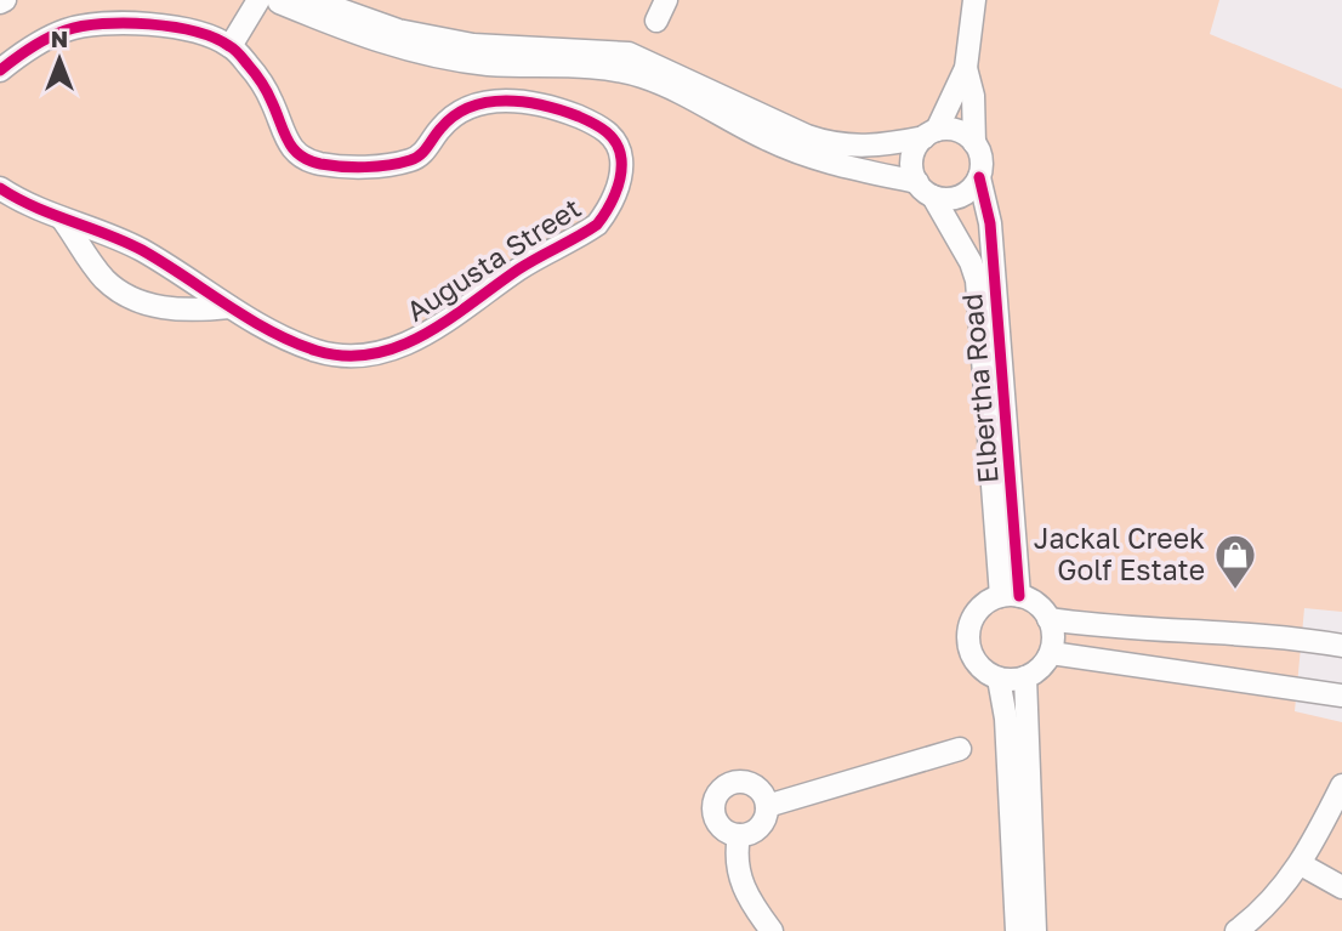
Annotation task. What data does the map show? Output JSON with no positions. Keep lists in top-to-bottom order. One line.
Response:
{"streets":{"street":["Augusta Street","Elbertha Road"]},"places":{"shop":["Jackal Creek Golf Estate"]},"north":"top"}
